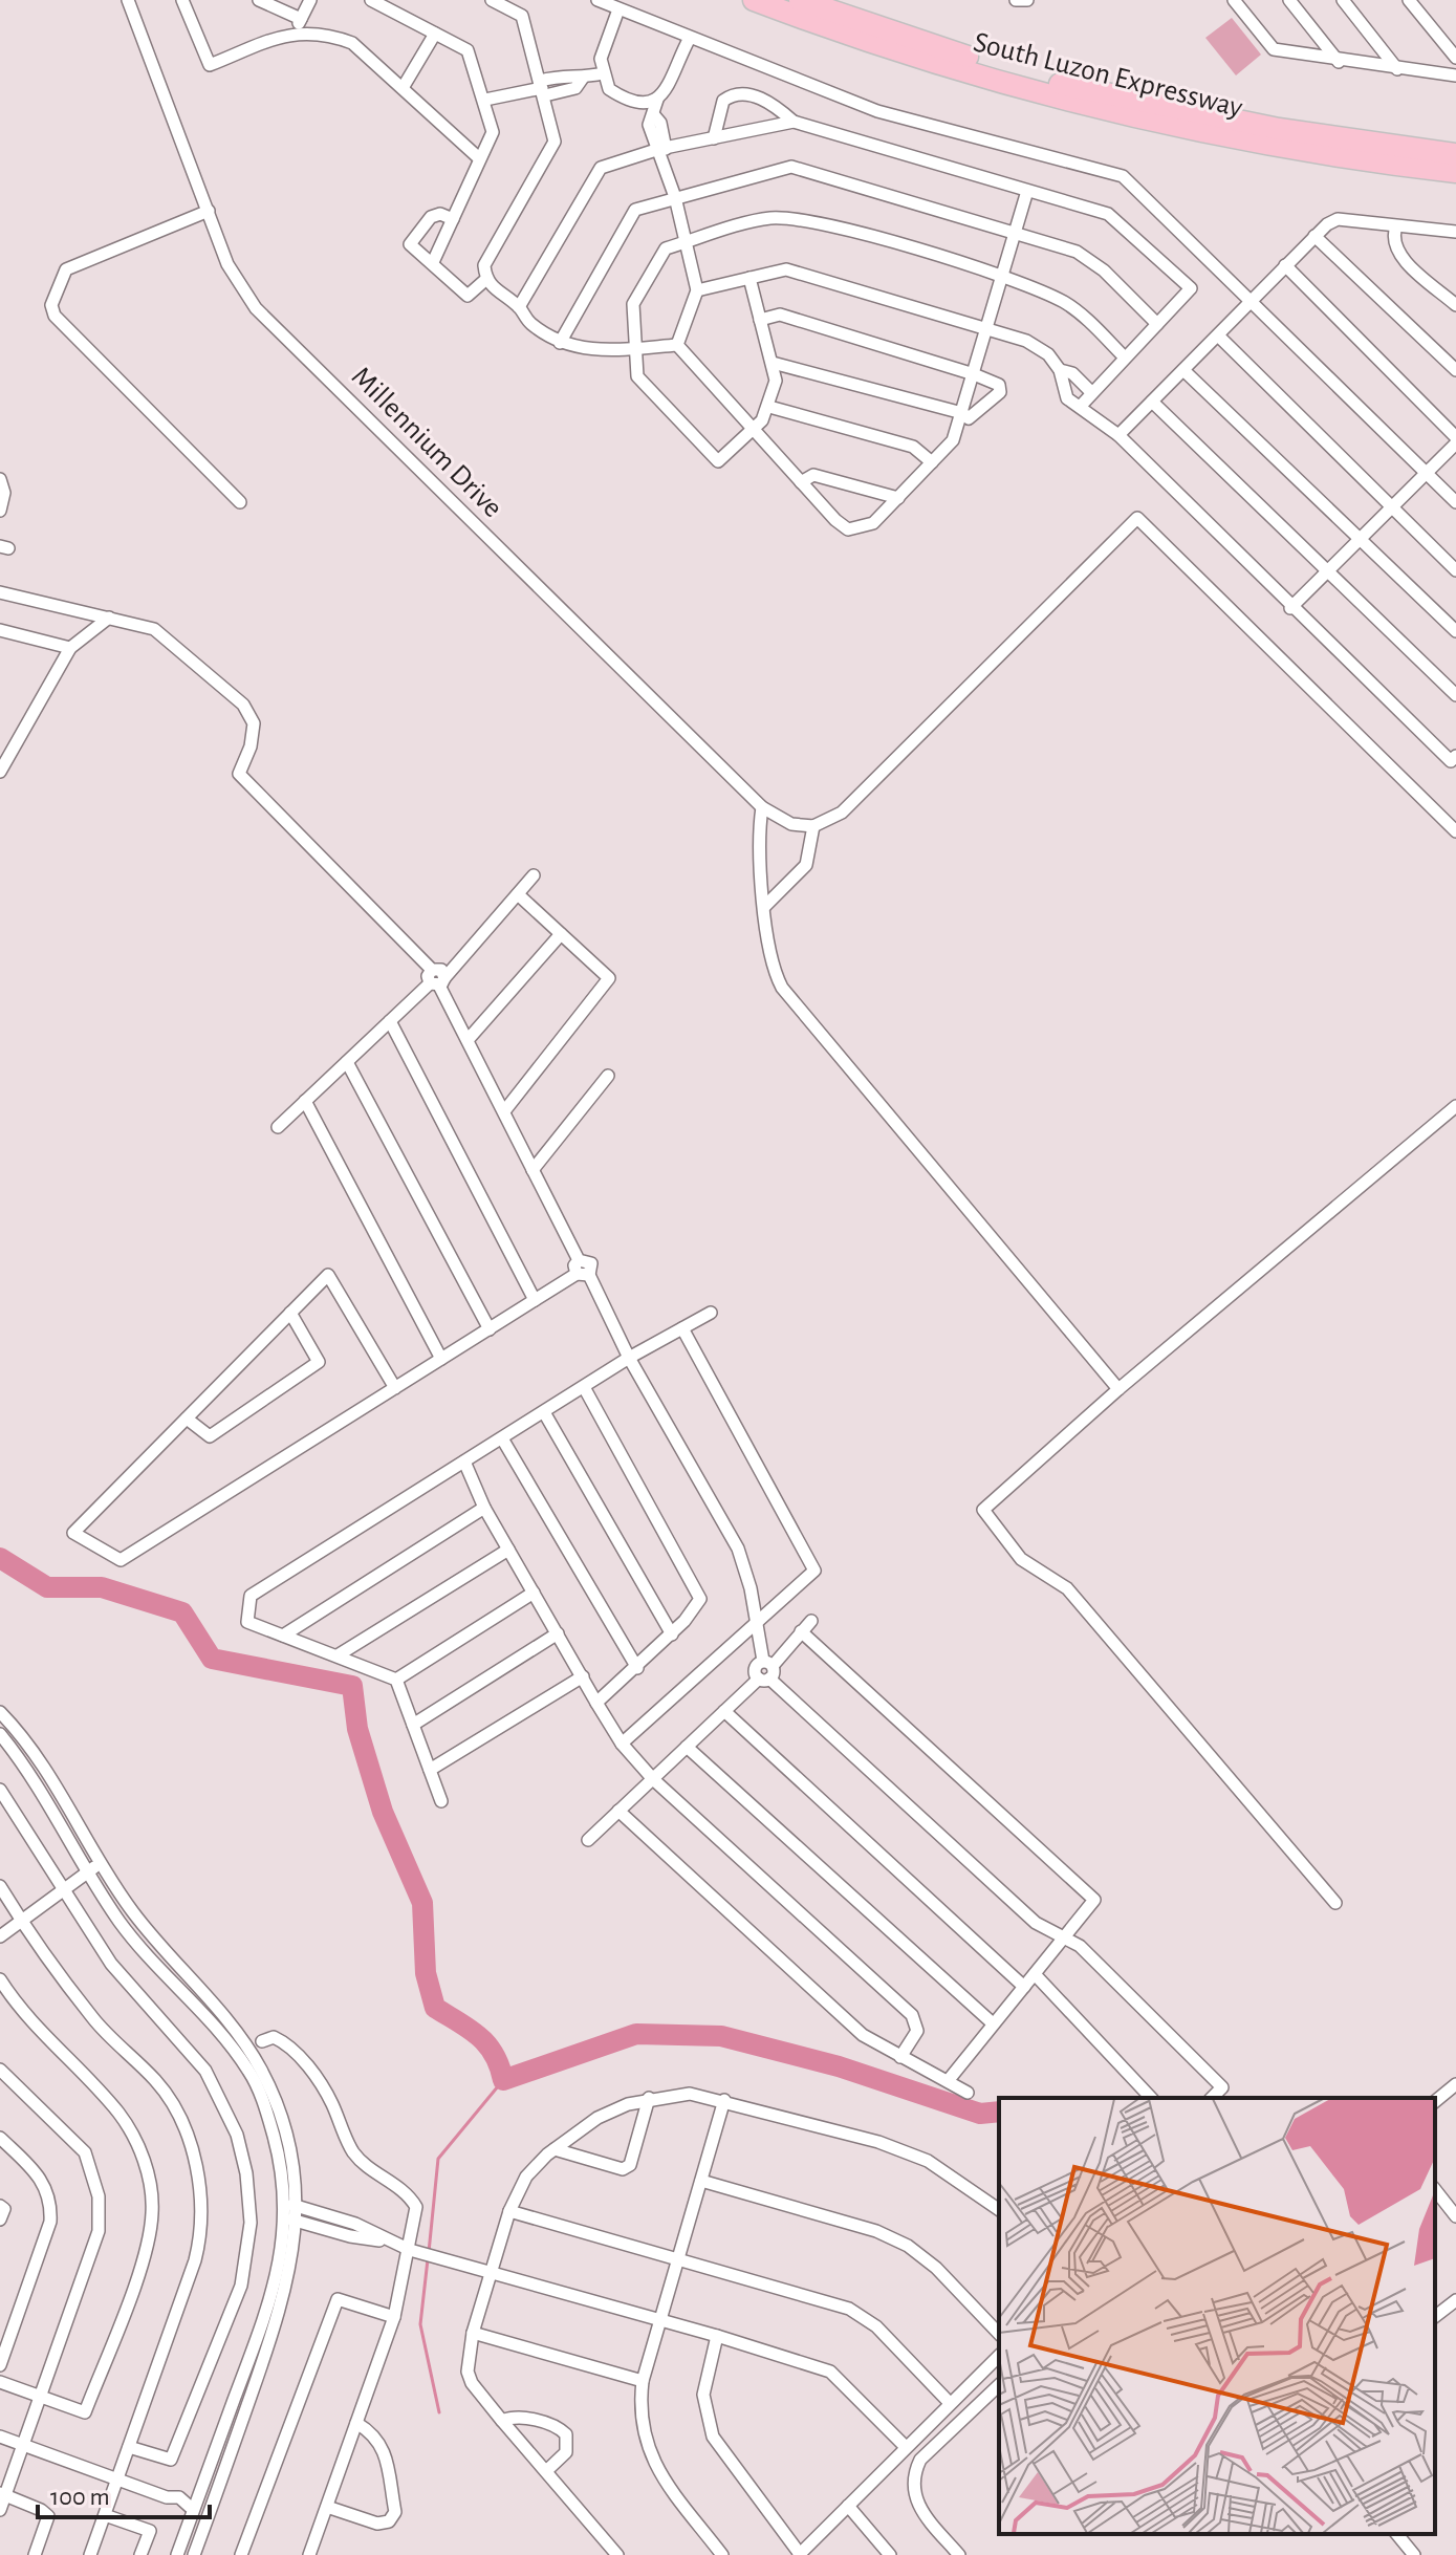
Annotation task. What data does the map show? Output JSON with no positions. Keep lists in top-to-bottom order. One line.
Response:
{"streets":{"highway":["South Luzon Expressway"],"street":["Millennium Drive"]},"scale_bar":"100 m"}
